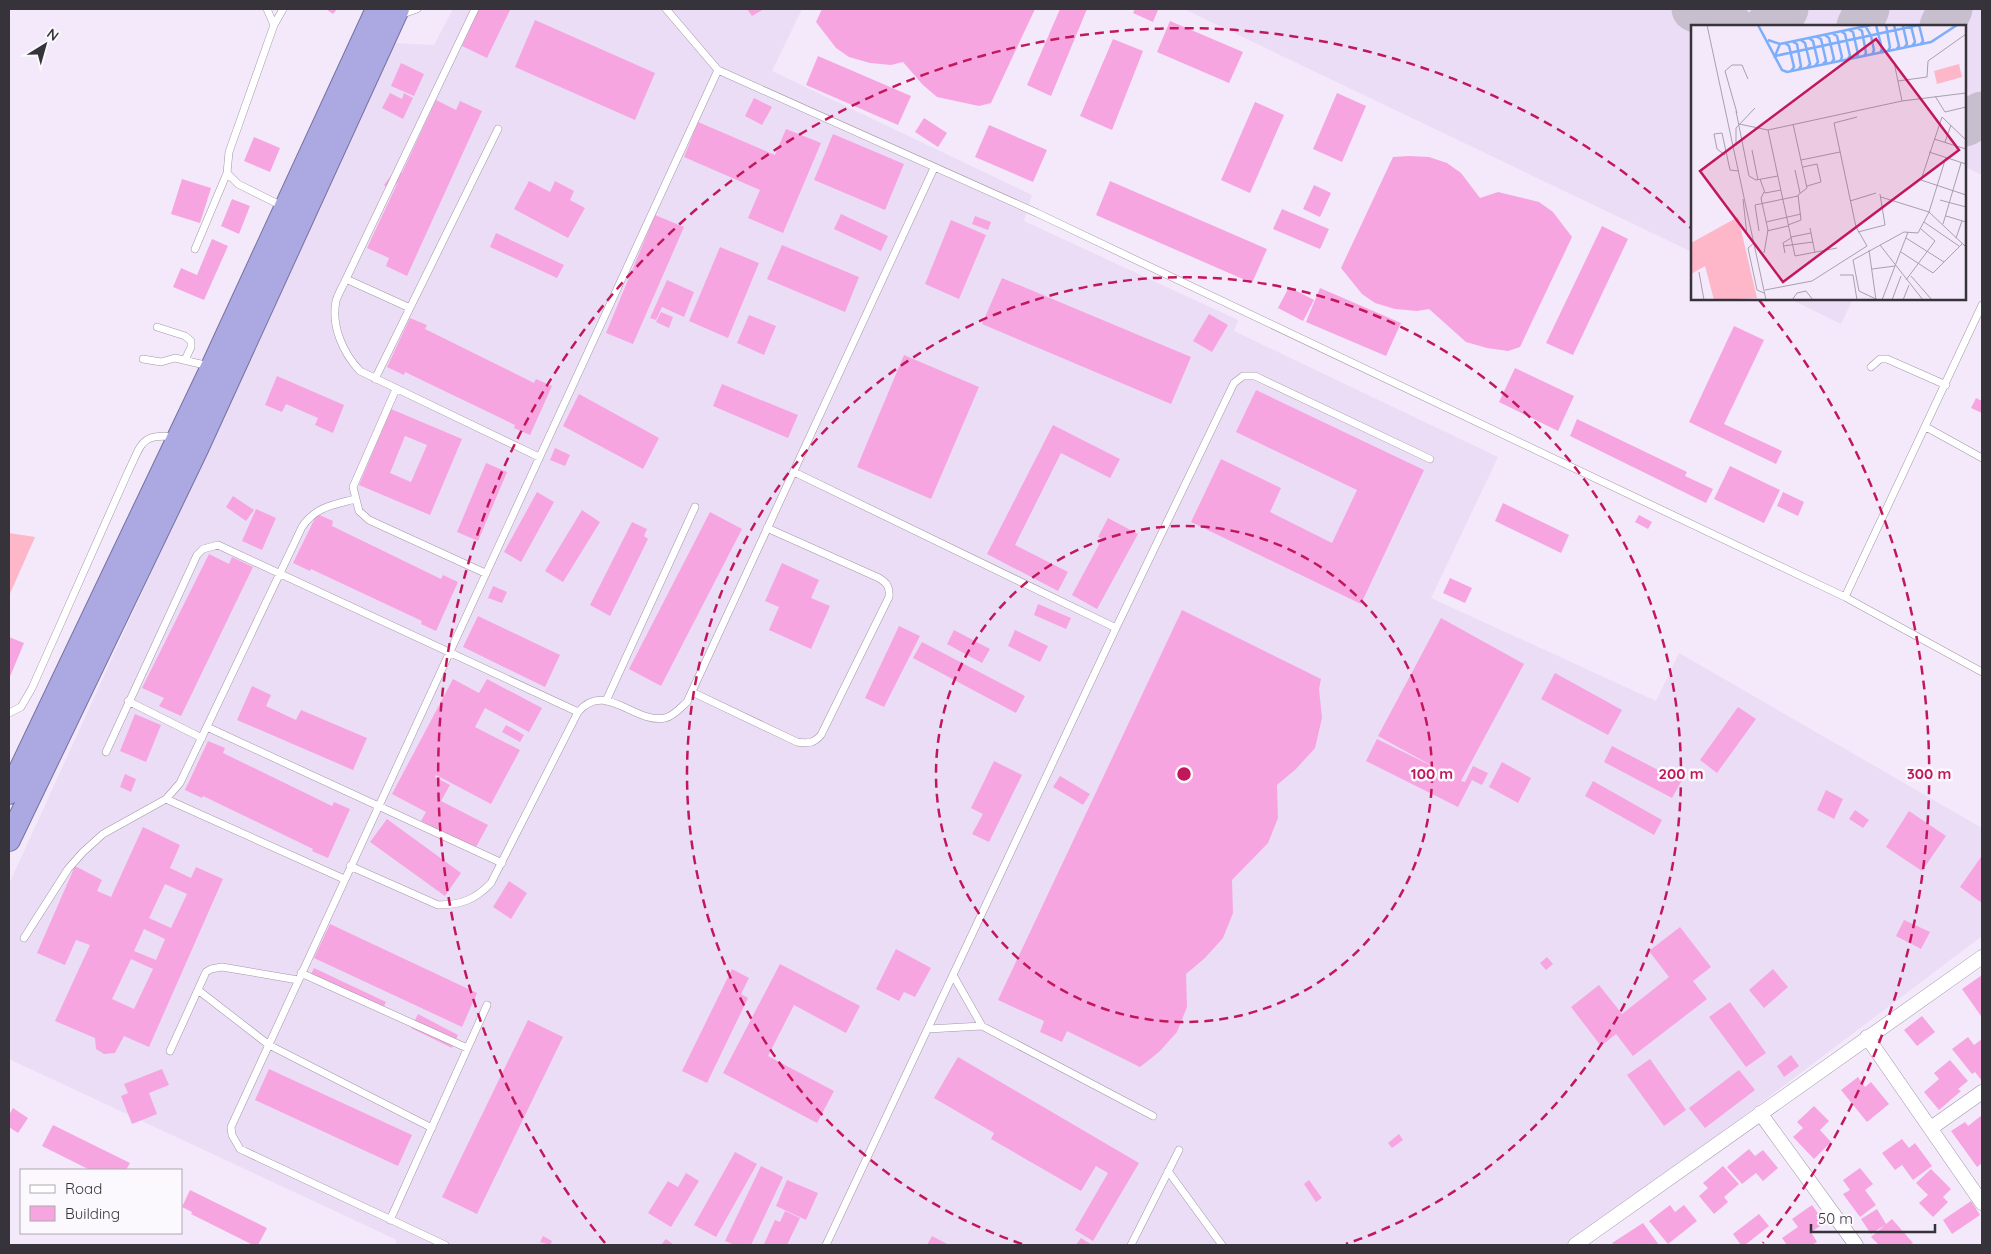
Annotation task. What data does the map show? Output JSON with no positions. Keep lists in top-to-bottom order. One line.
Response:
{"legend":["Road","Building"],"scale_bar":"50 m","north":"top right","rings":["100 m","200 m","300 m"]}
